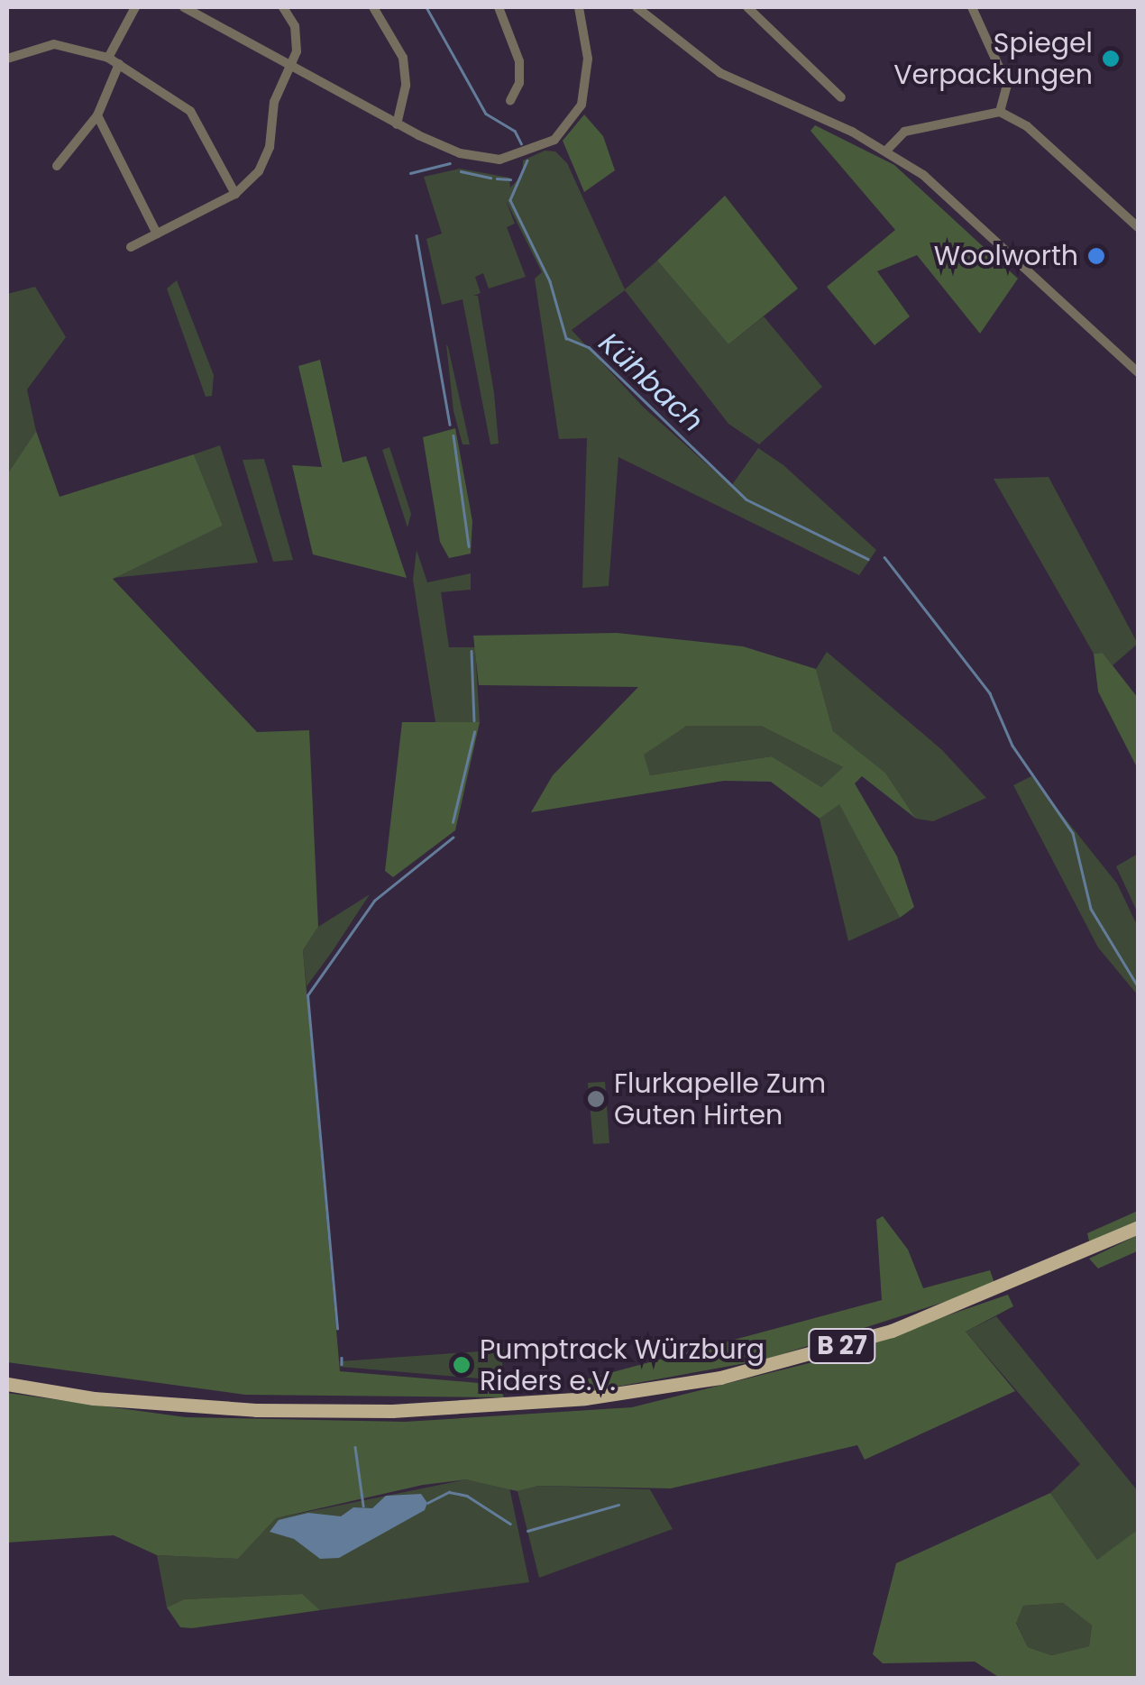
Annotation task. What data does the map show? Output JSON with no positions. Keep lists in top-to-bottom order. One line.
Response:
{"streets":{"main road":["B 27"]},"water":["Kühbach"],"places":["Spiegel Verpackungen","Woolworth","Flurkapelle Zum Guten Hirten","Pumptrack Würzburg Riders e.V."]}
